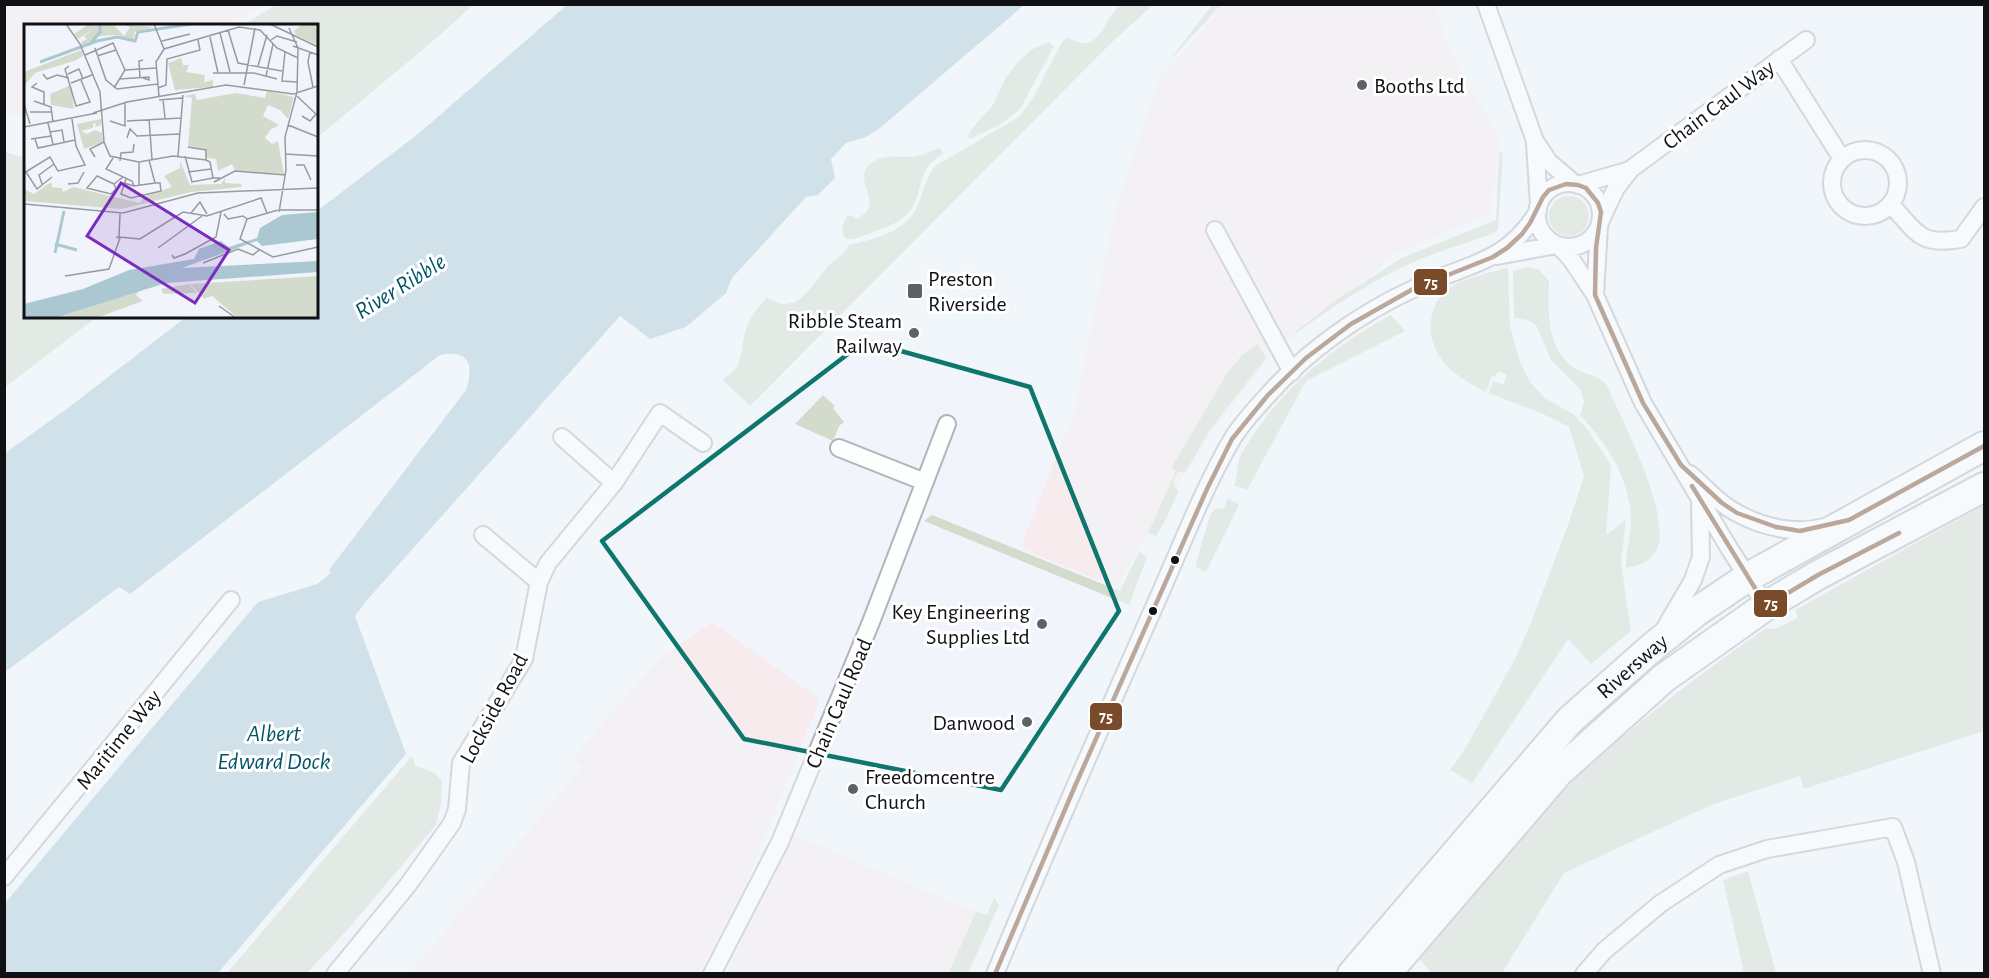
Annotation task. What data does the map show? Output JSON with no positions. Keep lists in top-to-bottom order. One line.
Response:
{"streets":{"highway":["Riversway"],"street":["Chain Caul Way","Chain Caul Road","Lockside Road","Maritime Way"]},"water":["River Ribble","Albert Edward Dock"],"places":{"other":["Booths Ltd","Ribble Steam Railway","Key Engineering Supplies Ltd","Danwood","Freedomcentre Church"],"transit":["Preston Riverside"]},"lines":["transit line 75"]}
